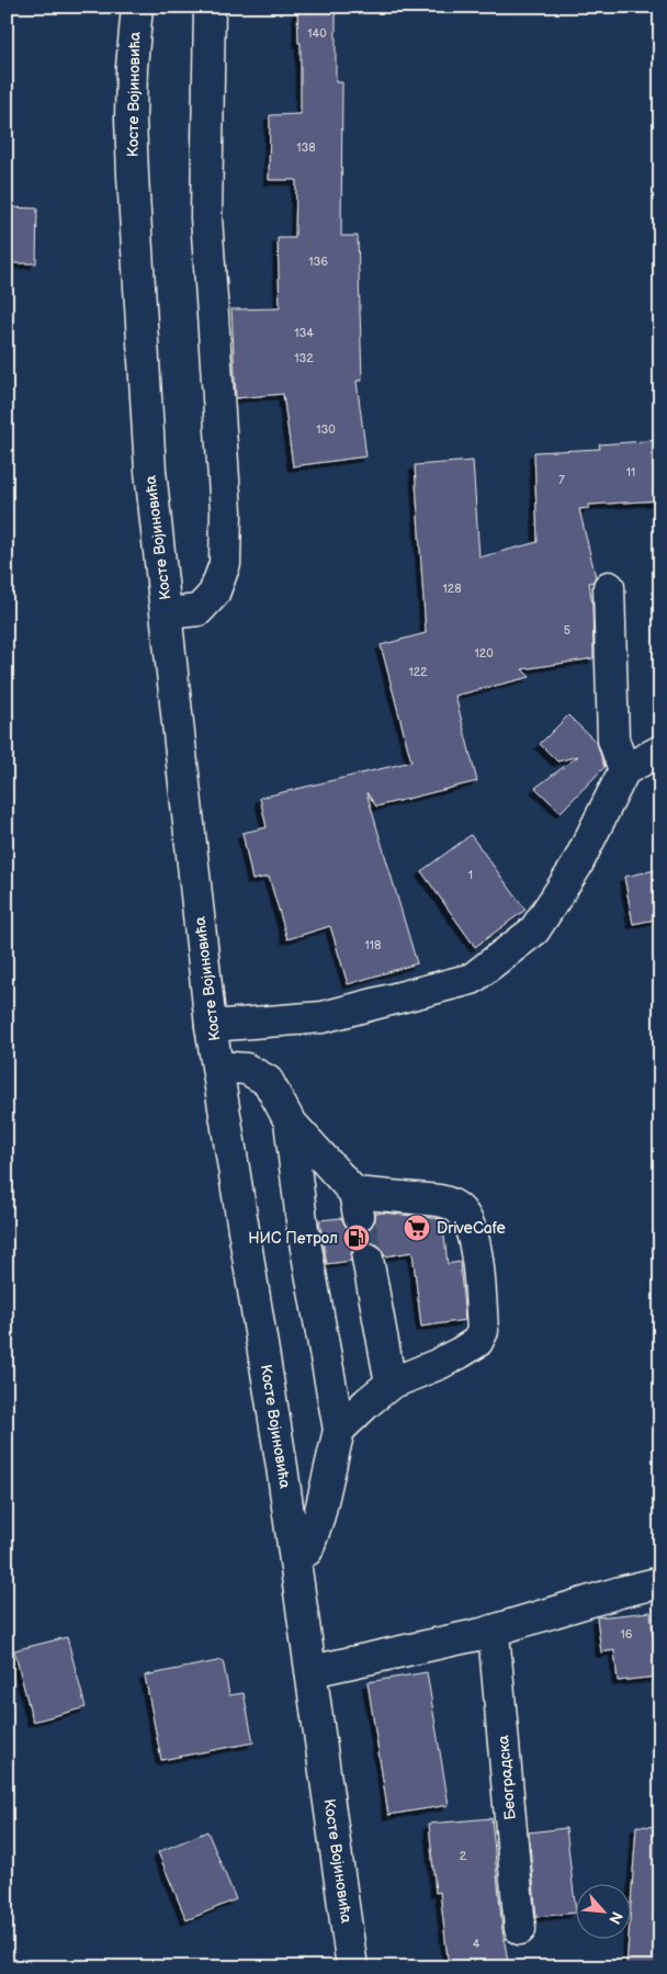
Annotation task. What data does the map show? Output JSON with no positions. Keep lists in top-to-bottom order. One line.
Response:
{"streets":{"street":["Косте Војиновића","Београдска"]},"places":{"supermarket":["DriveCafe"],"fuel station":["НИС Петрол"]},"house_numbers":["140","138","136","134","132","130","11","7","128","5","120","122","1","118","16","2","4"],"north":"bottom right"}
